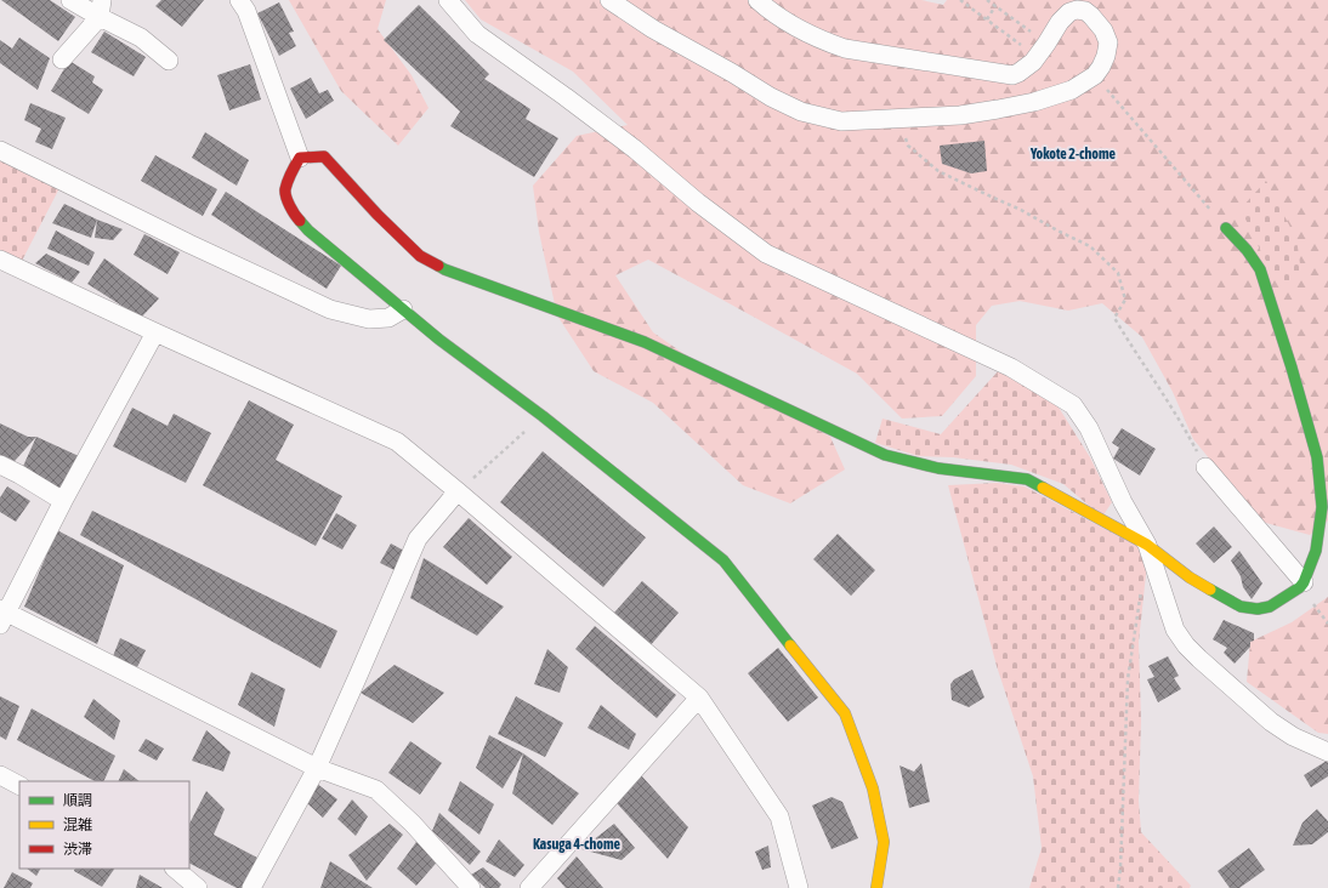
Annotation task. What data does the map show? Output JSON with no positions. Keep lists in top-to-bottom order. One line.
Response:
{"districts":["Yokote 2-chome","Kasuga 4-chome"],"legend":["順調","混雑","渋滞"]}
